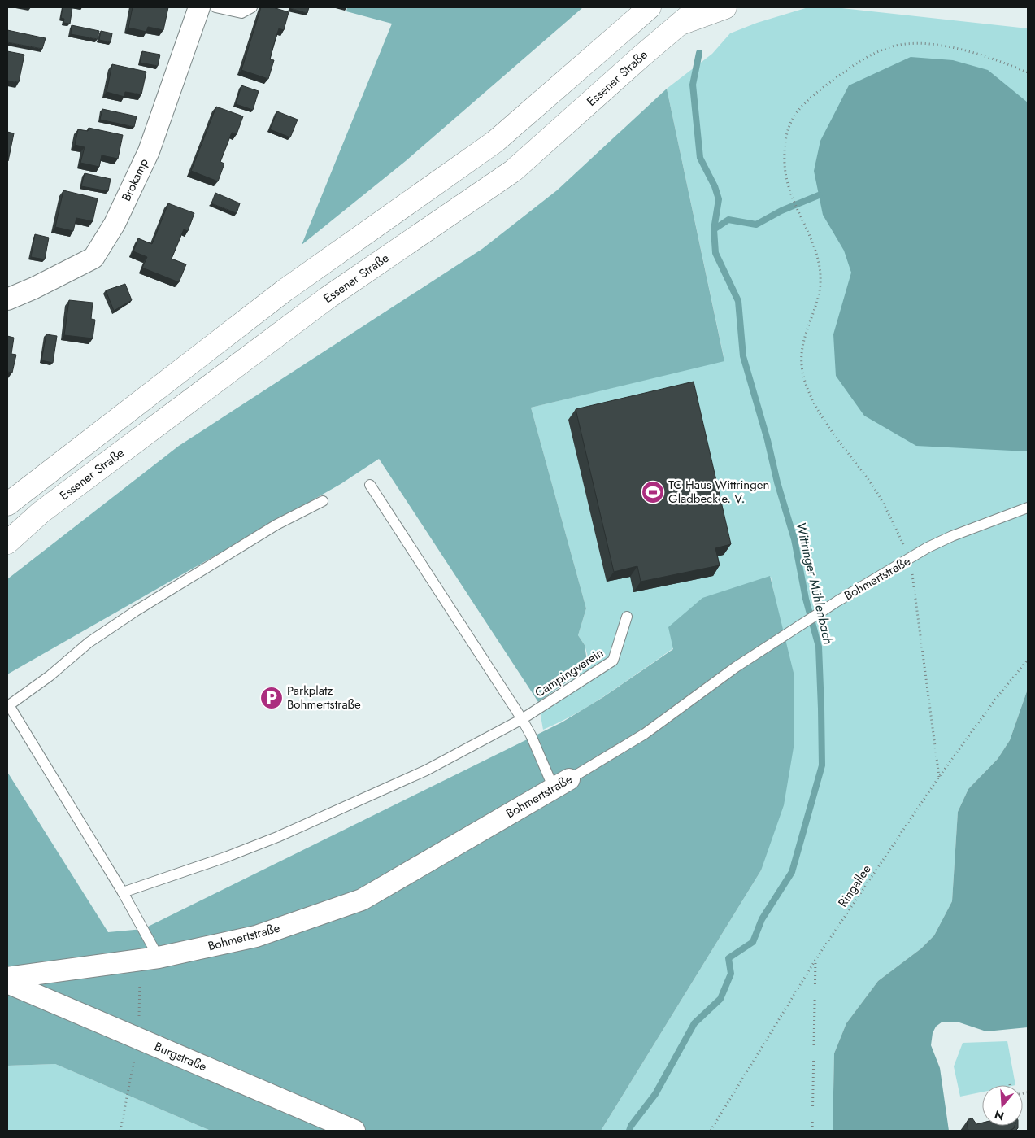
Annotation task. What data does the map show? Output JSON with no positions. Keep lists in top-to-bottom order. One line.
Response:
{"streets":{"main road":["Essener Straße"],"street":["Brokamp","Bohmertstraße","Burgstraße"],"lane":["Campingverein"],"path":["Ringallee"]},"water":["Wittringer Mühlenbach"],"places":{"sports":["TC Haus Wittringen Gladbeck e. V."],"parking":["Parkplatz Bohmertstraße"]},"north":"bottom"}
